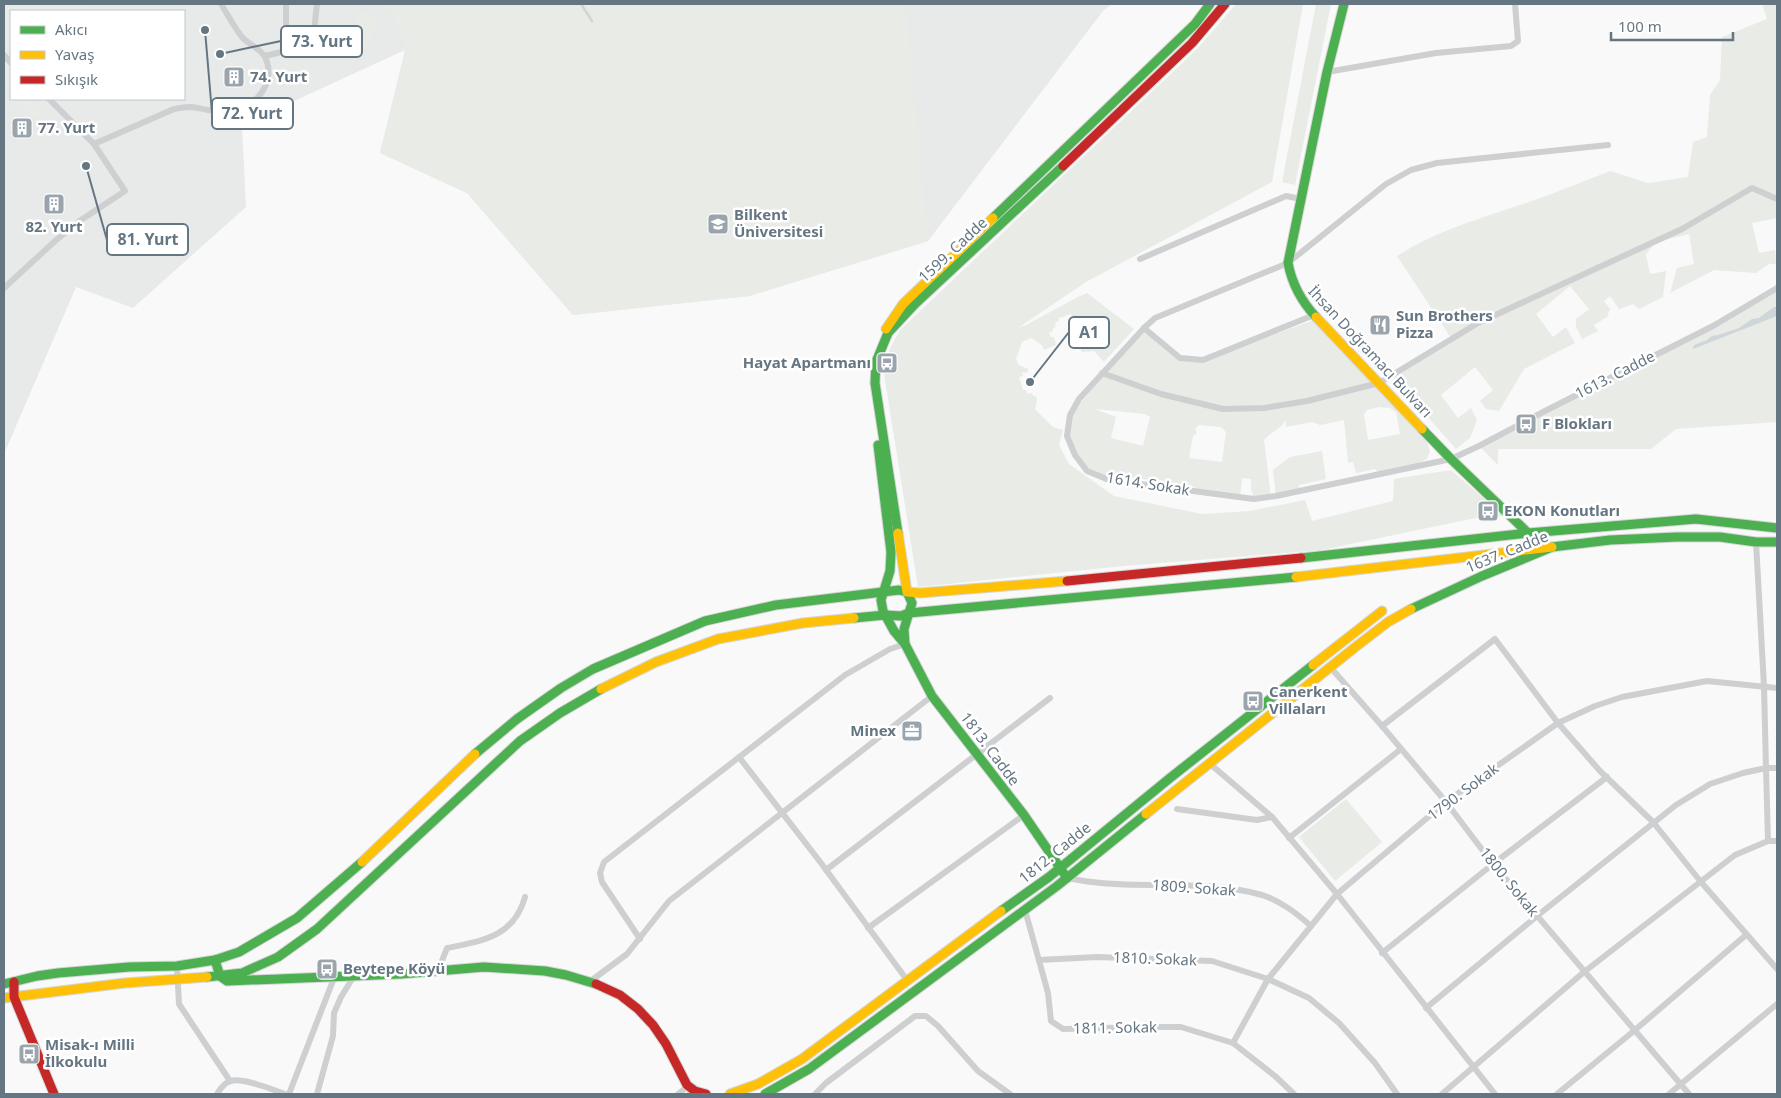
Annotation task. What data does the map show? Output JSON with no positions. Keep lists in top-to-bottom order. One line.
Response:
{"streets":{"street":["1599. Cadde","İhsan Doğramacı Bulvarı","1613. Cadde","1614. Sokak","1637. Cadde","1813. Cadde","1790. Sokak","1812. Cadde","1800. Sokak","1809. Sokak","1810. Sokak","1811. Sokak"]},"crossings":[["1599. Cadde","1637. Cadde"],["1599. Cadde","1813. Cadde"],["İhsan Doğramacı Bulvarı","1613. Cadde"],["İhsan Doğramacı Bulvarı","1614. Sokak"],["İhsan Doğramacı Bulvarı","1637. Cadde"],["1613. Cadde","1614. Sokak"],["1637. Cadde","1813. Cadde"],["1637. Cadde","1812. Cadde"],["1637. Cadde","1800. Sokak"],["1813. Cadde","1812. Cadde"],["1813. Cadde","1809. Sokak"],["1790. Sokak","1800. Sokak"],["1790. Sokak","1809. Sokak"],["1790. Sokak","1810. Sokak"],["1790. Sokak","1811. Sokak"],["1812. Cadde","1800. Sokak"],["1812. Cadde","1809. Sokak"],["1812. Cadde","1811. Sokak"],["1810. Sokak","1811. Sokak"]],"places":{"other":["72. Yurt","73. Yurt","81. Yurt","A1"],"building":["74. Yurt","77. Yurt","82. Yurt"],"school or university":["Bilkent Üniversitesi"],"restaurant":["Sun Brothers Pizza"],"bus stop":["Hayat Apartmanı","F Blokları","EKON Konutları","Canerkent Villaları","Beytepe Köyü","Misak-ı Milli İlkokulu"],"office":["Minex"]},"legend":["Akıcı","Yavaş","Sıkışık"],"scale_bar":"100 m"}
